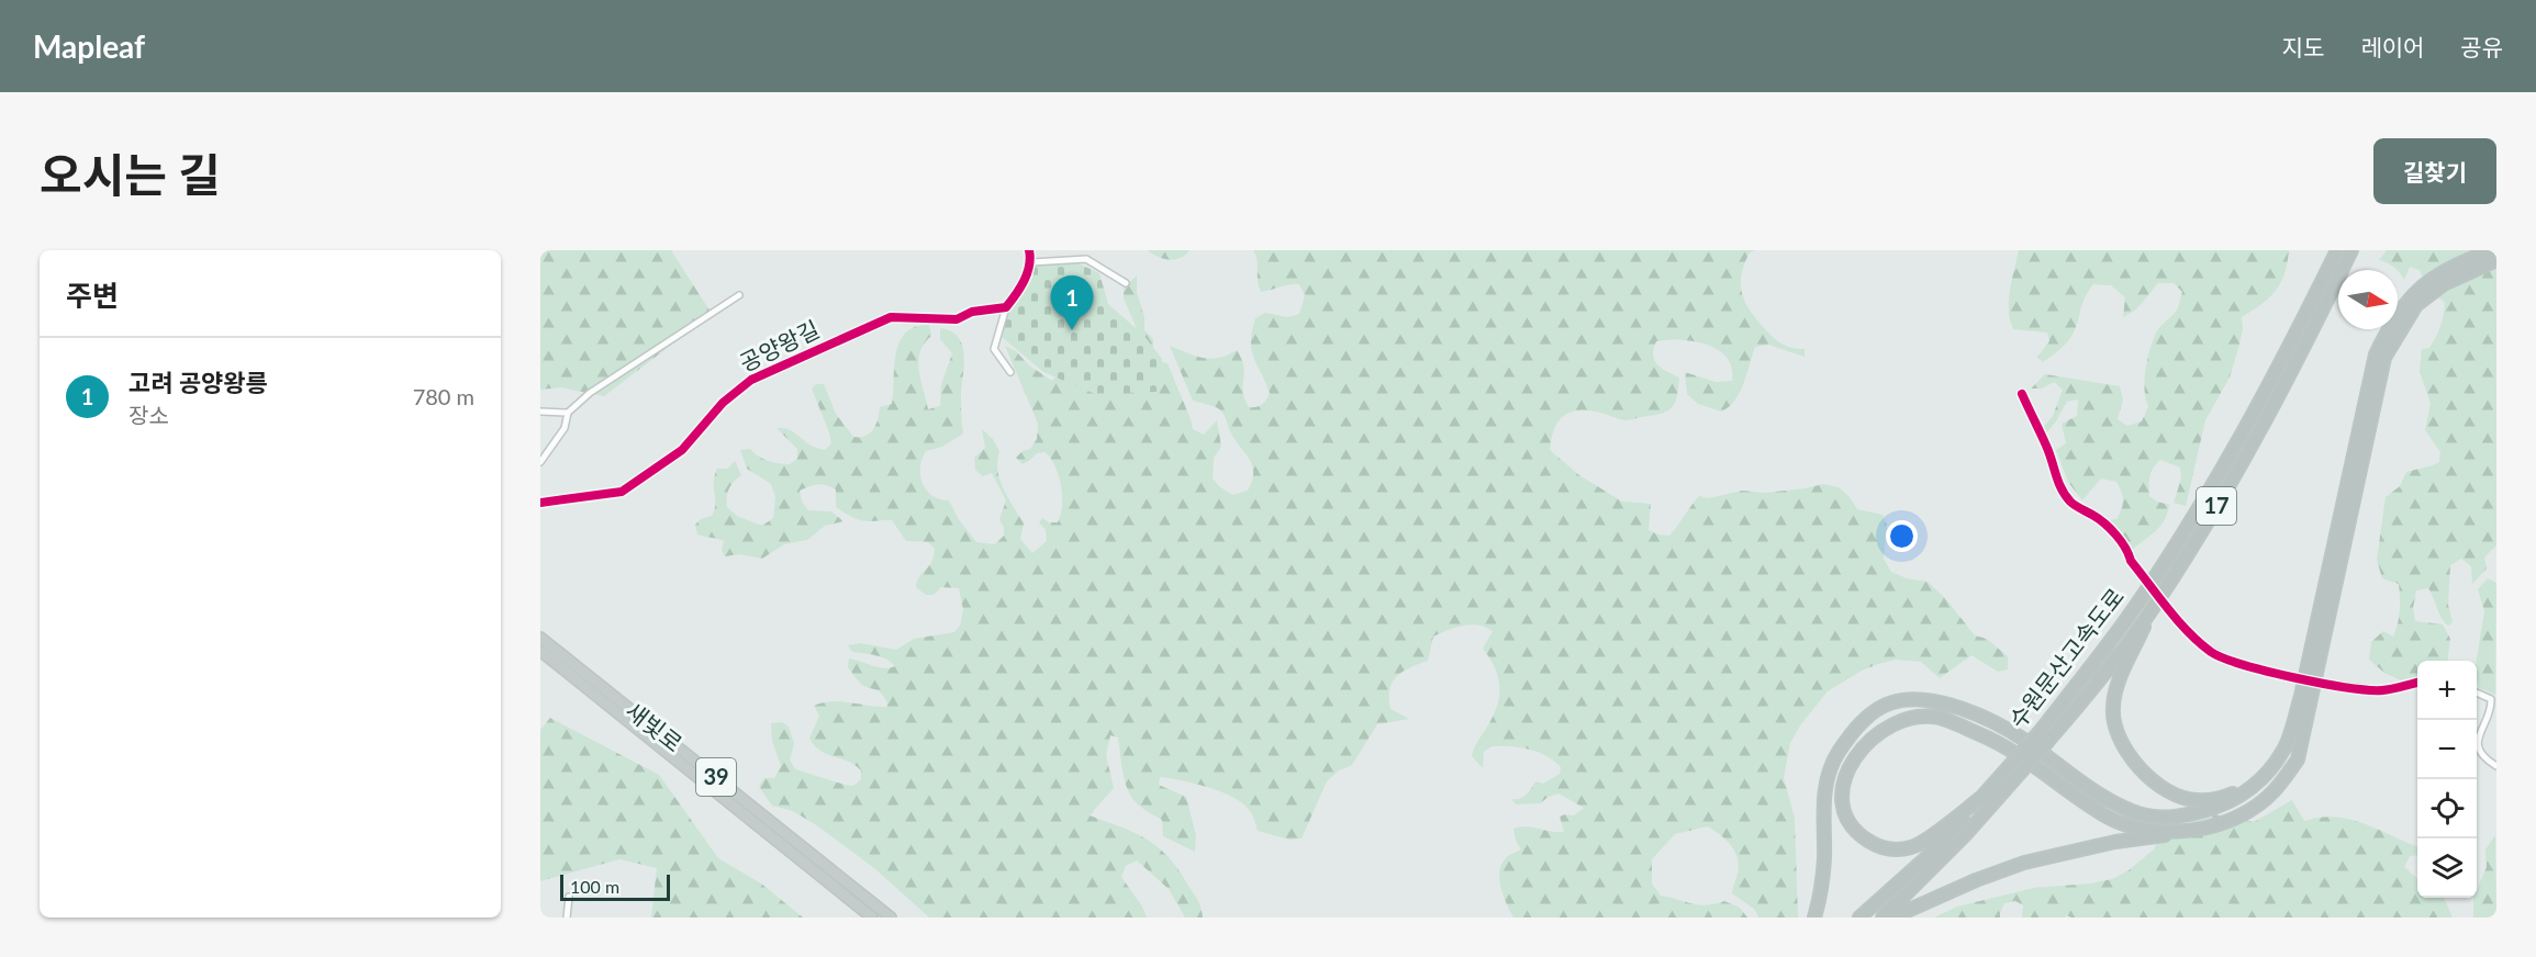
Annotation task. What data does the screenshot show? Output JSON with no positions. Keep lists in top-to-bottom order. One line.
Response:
{"streets":{"highway":["17","수원문산고속도로","새빛로","39"],"street":["공양왕길"]},"scale_bar":"100 m","north":"right","page":{"header":"Mapleaf","nav":["지도","레이어","공유"],"title":"오시는 길","buttons":"길찾기","heading":"주변","pins":"1","list":[{"mark":"1","name":"고려 공양왕릉","note":"장소","value":"780 m"}],"map_buttons":["+","−"],"scale":"100 m"}}
